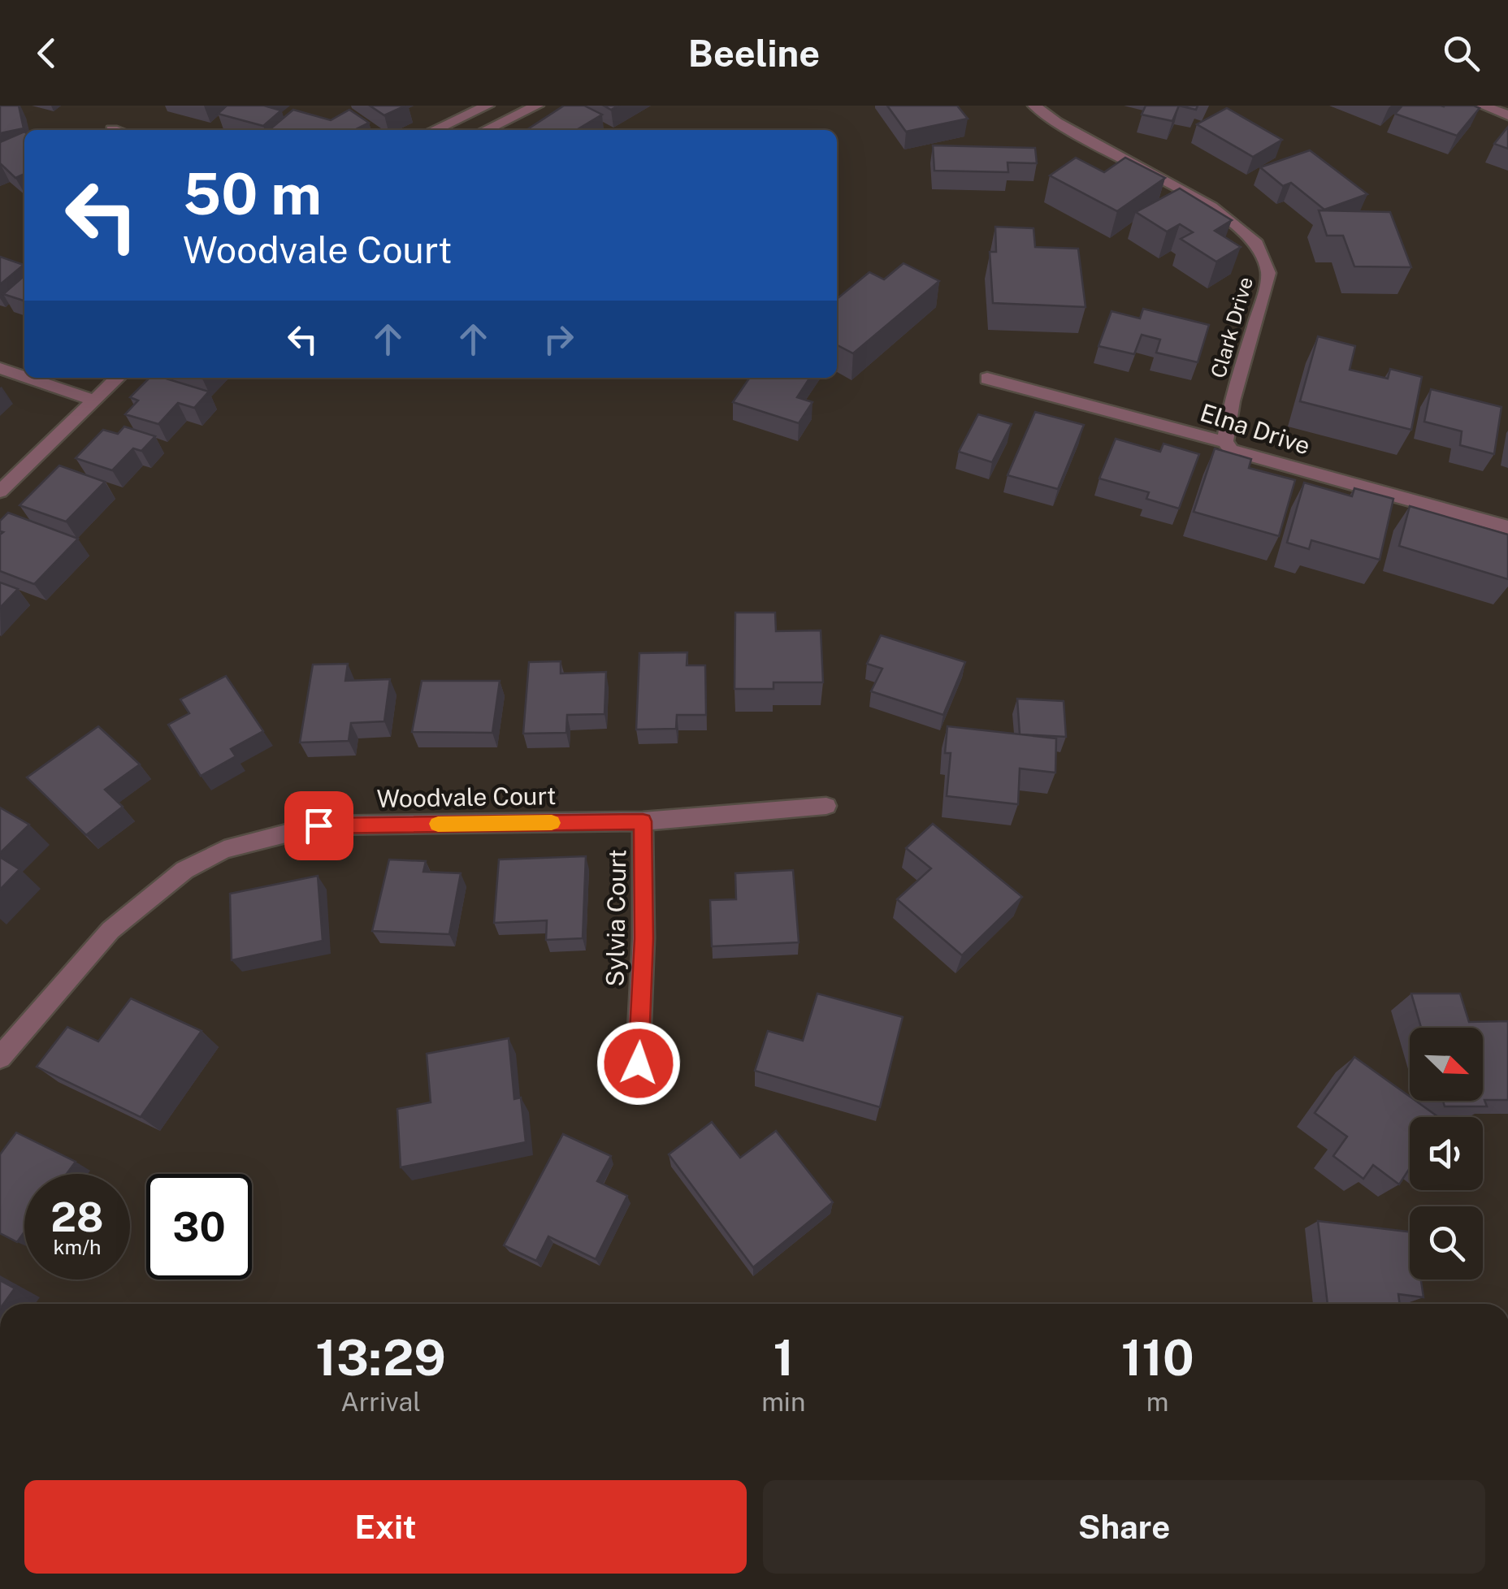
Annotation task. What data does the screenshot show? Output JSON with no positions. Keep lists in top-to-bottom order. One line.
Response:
{"streets":{"street":["Clark Drive","Elna Drive","Woodvale Court","Sylvia Court"]},"crossings":[["Clark Drive","Elna Drive"],["Woodvale Court","Sylvia Court"]],"north":"bottom right","page":{"header":"Beeline","turn":["50 m","Woodvale Court"],"speed":"28 km/h","limit":"30","eta":["13:29","Arrival","1","min","110","m"],"buttons":["Exit","Share"]}}
